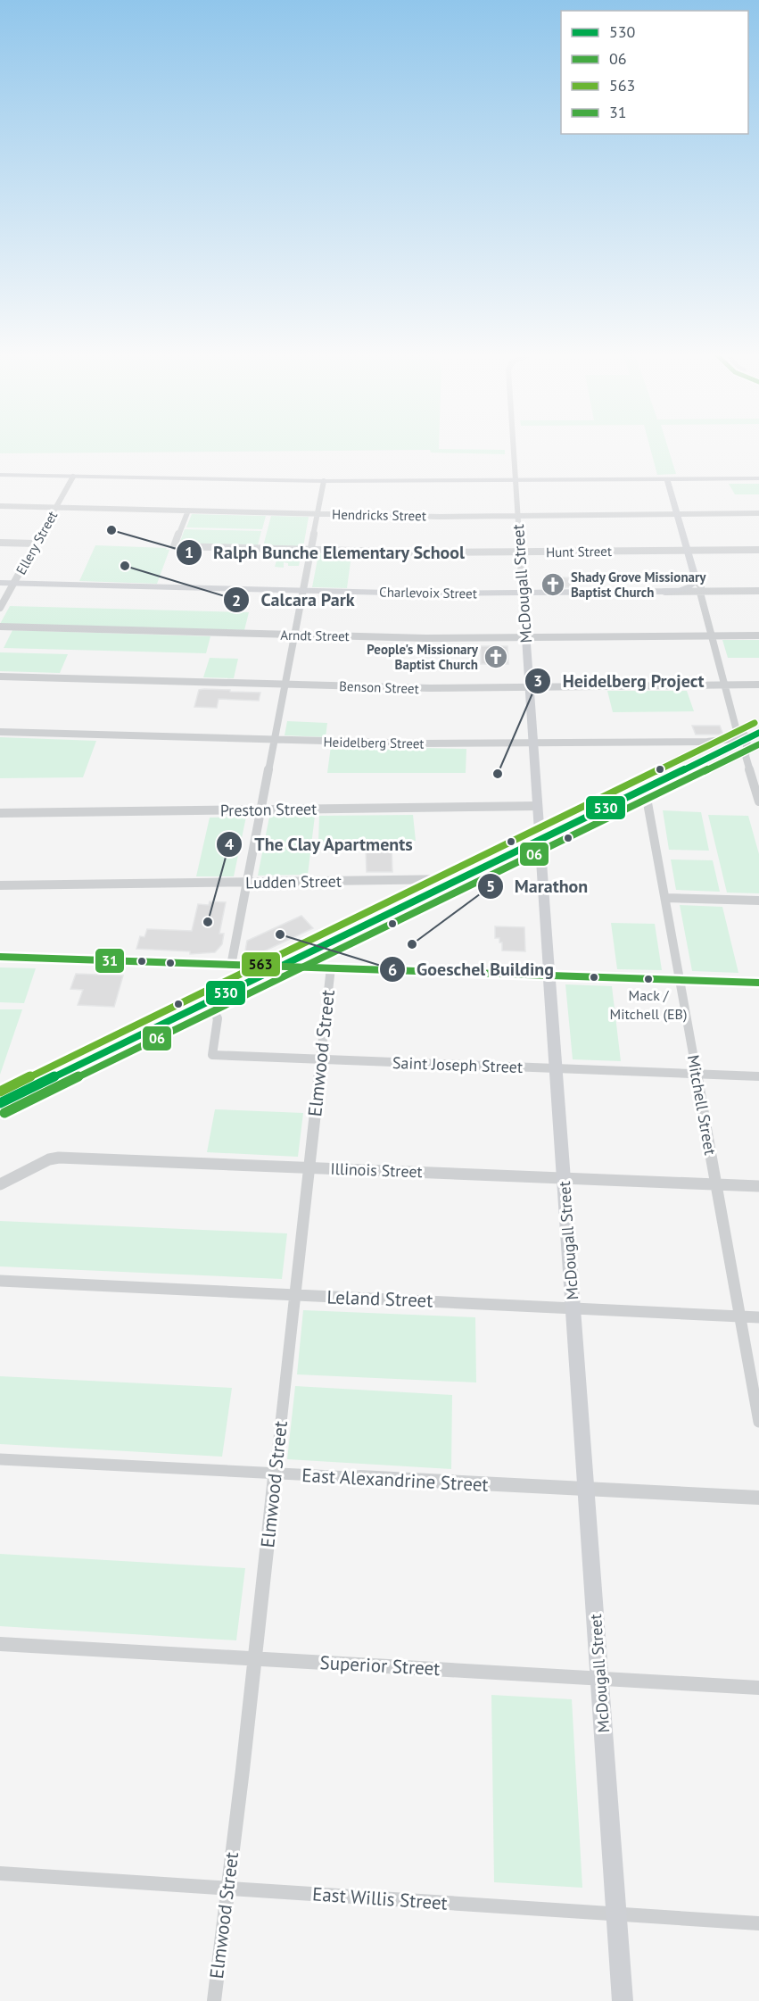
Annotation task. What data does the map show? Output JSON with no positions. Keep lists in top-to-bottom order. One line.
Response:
{"streets":{"street":["Hendricks Street","Ellery Street","Hunt Street","McDougall Street","Charlevoix Street","Arndt Street","Benson Street","Heidelberg Street","Preston Street","Ludden Street","Elmwood Street","Saint Joseph Street","Mitchell Street","Illinois Street","Leland Street","East Alexandrine Street","Superior Street","East Willis Street"]},"crossings":[["Hendricks Street","Ellery Street"],["Hendricks Street","Hunt Street"],["Hendricks Street","McDougall Street"],["Ellery Street","Charlevoix Street"],["Hunt Street","McDougall Street"],["McDougall Street","Charlevoix Street"],["McDougall Street","Arndt Street"],["McDougall Street","Benson Street"],["McDougall Street","Heidelberg Street"],["McDougall Street","Preston Street"],["McDougall Street","Saint Joseph Street"],["McDougall Street","Illinois Street"],["McDougall Street","Leland Street"],["McDougall Street","East Alexandrine Street"],["McDougall Street","Superior Street"],["McDougall Street","East Willis Street"],["Elmwood Street","Saint Joseph Street"],["Elmwood Street","Illinois Street"],["Elmwood Street","Leland Street"],["Elmwood Street","East Alexandrine Street"],["Elmwood Street","Superior Street"],["Elmwood Street","East Willis Street"],["Saint Joseph Street","Mitchell Street"],["Mitchell Street","Illinois Street"],["Mitchell Street","Leland Street"]],"places":{"other":["Ralph Bunche Elementary School","Calcara Park","Heidelberg Project","The Clay Apartments","Goeschel Building","Marathon","Mack / Mitchell (EB)"],"church":["Shady Grove Missionary Baptist Church","People's Missionary Baptist Church"]},"lines":["transit line 563","transit line 530","transit line 06","transit line 31"],"legend":["530","06","563","31"]}
